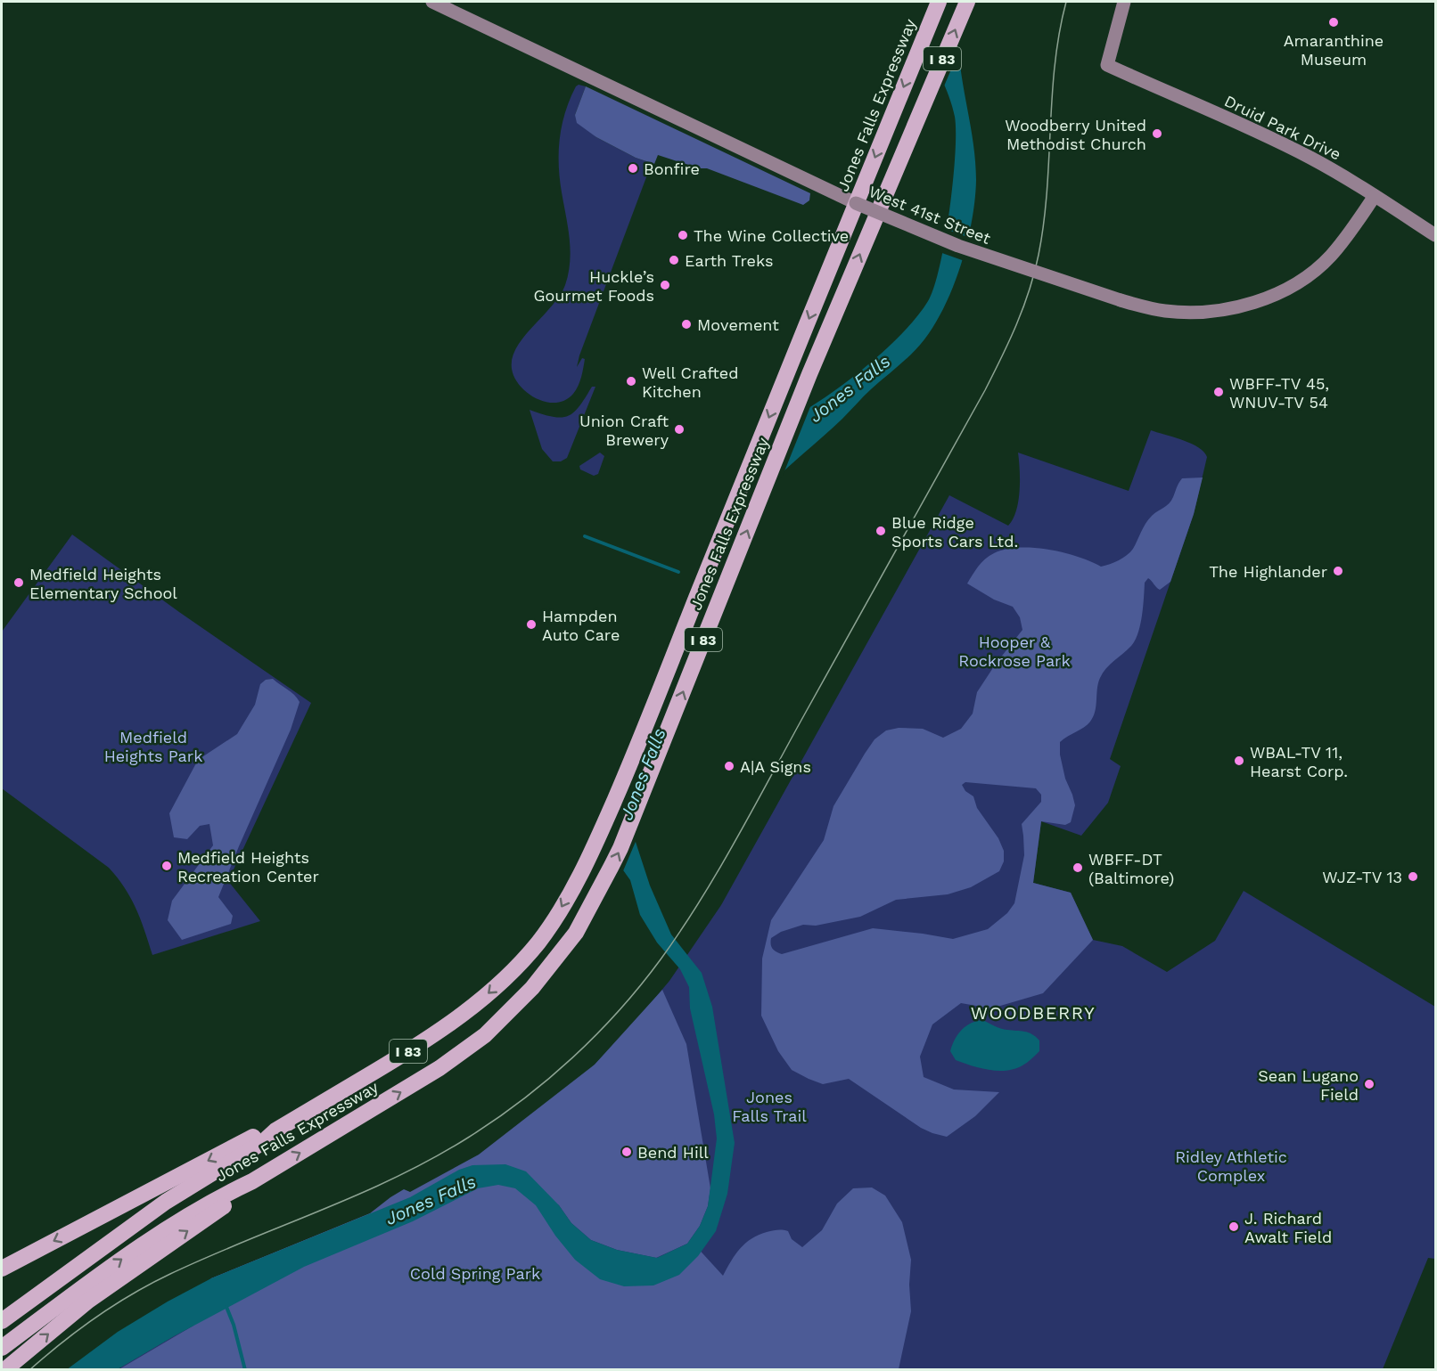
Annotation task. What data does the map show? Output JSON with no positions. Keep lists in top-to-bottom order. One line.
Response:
{"streets":{"highway":["I 83","Jones Falls Expressway"],"main road":["Druid Park Drive","West 41st Street"]},"crossings":[["Druid Park Drive","West 41st Street"]],"districts":["WOODBERRY"],"water":["Jones Falls"],"parks":["Hooper & Rockrose Park","Medfield Heights Park","Jones Falls Trail","Ridley Athletic Complex","Cold Spring Park"],"places":["Amaranthine Museum","Woodberry United Methodist Church","Bonfire","The Wine Collective","Earth Treks","Huckle’s Gourmet Foods","Movement","Well Crafted Kitchen","WBFF-TV 45, WNUV-TV 54","Union Craft Brewery","Blue Ridge Sports Cars Ltd.","The Highlander","Medfield Heights Elementary School","Hampden Auto Care","WBAL-TV 11, Hearst Corp.","A|A Signs","Medfield Heights Recreation Center","WBFF-DT (Baltimore)","WJZ-TV 13","Sean Lugano Field","Bend Hill","J. Richard Awalt Field"]}
